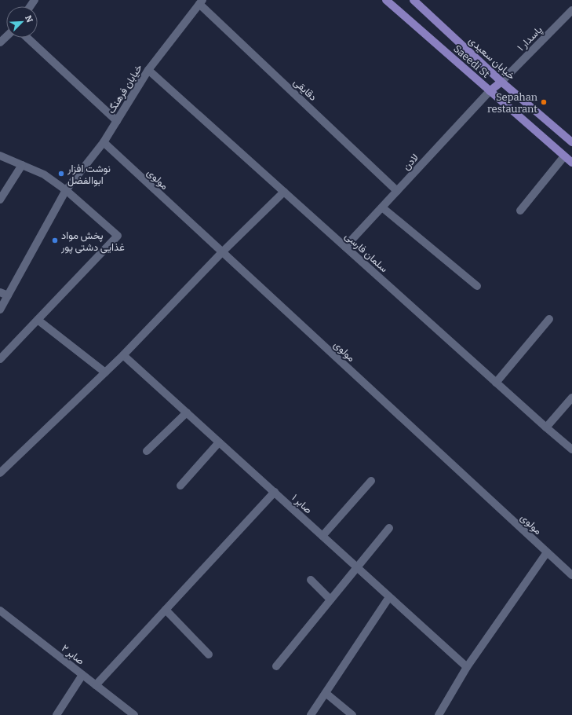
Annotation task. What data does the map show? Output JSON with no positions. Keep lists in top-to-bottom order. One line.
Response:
{"streets":{"main road":["خیابان سعیدی","Saeedi St"],"street":["پاسدار ۱","خیابان فرهنگ","دقایقی","لادن","مولوی","سلمان فارسی","صابر ۱","صابر ۲"]},"crossings":[["پاسدار ۱","خیابان سعیدی"],["Saeedi St","لادن"],["خیابان فرهنگ","دقایقی"],["خیابان فرهنگ","مولوی"],["خیابان فرهنگ","سلمان فارسی"],["دقایقی","لادن"],["لادن","سلمان فارسی"]],"places":["Sepahan restaurant","نوشت افزار ابوالفضل","پخش مواد غذایی دشتی پور"],"north":"top right"}
